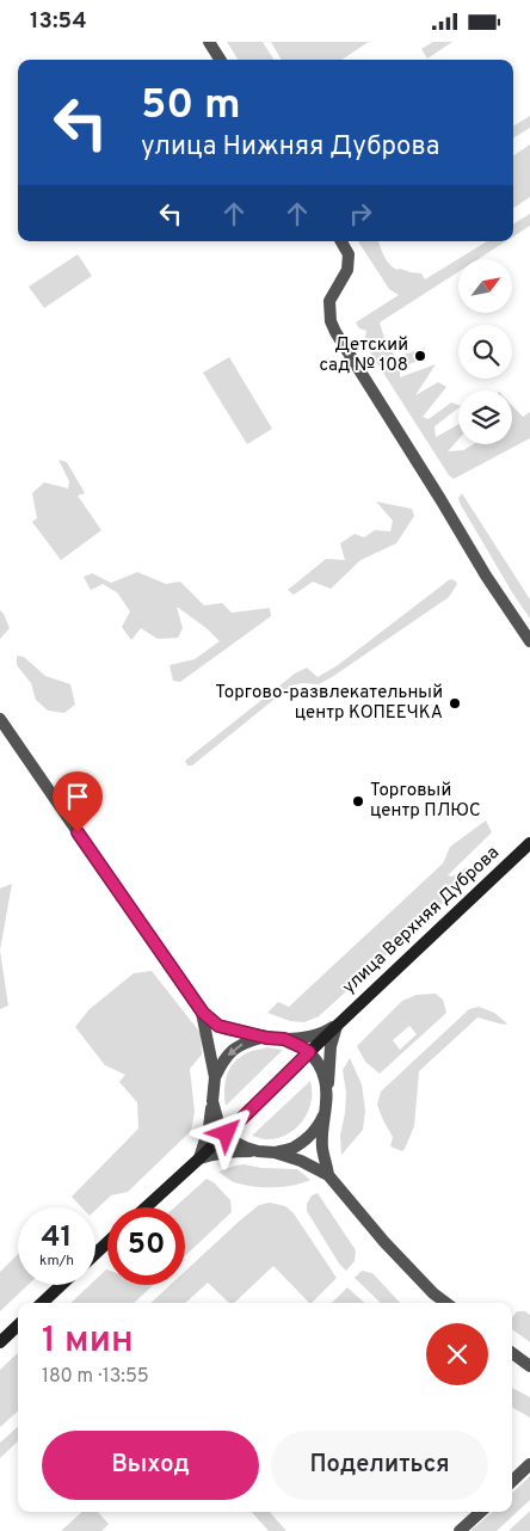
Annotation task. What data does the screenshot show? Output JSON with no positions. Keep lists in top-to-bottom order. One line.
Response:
{"streets":{"main road":["улица Верхняя Дуброва"]},"places":["Детский сад № 108","Торгово-развлекательный центр КОПЕЕЧКА","Торговый центр ПЛЮС"],"north":"top right","page":{"status":"13:54","turn":["50 m","улица Нижняя Дуброва"],"speed":"41 km/h","limit":"50","heading":["1 мин","180 m · 13:55"],"buttons":["Выход","Поделиться"]}}
